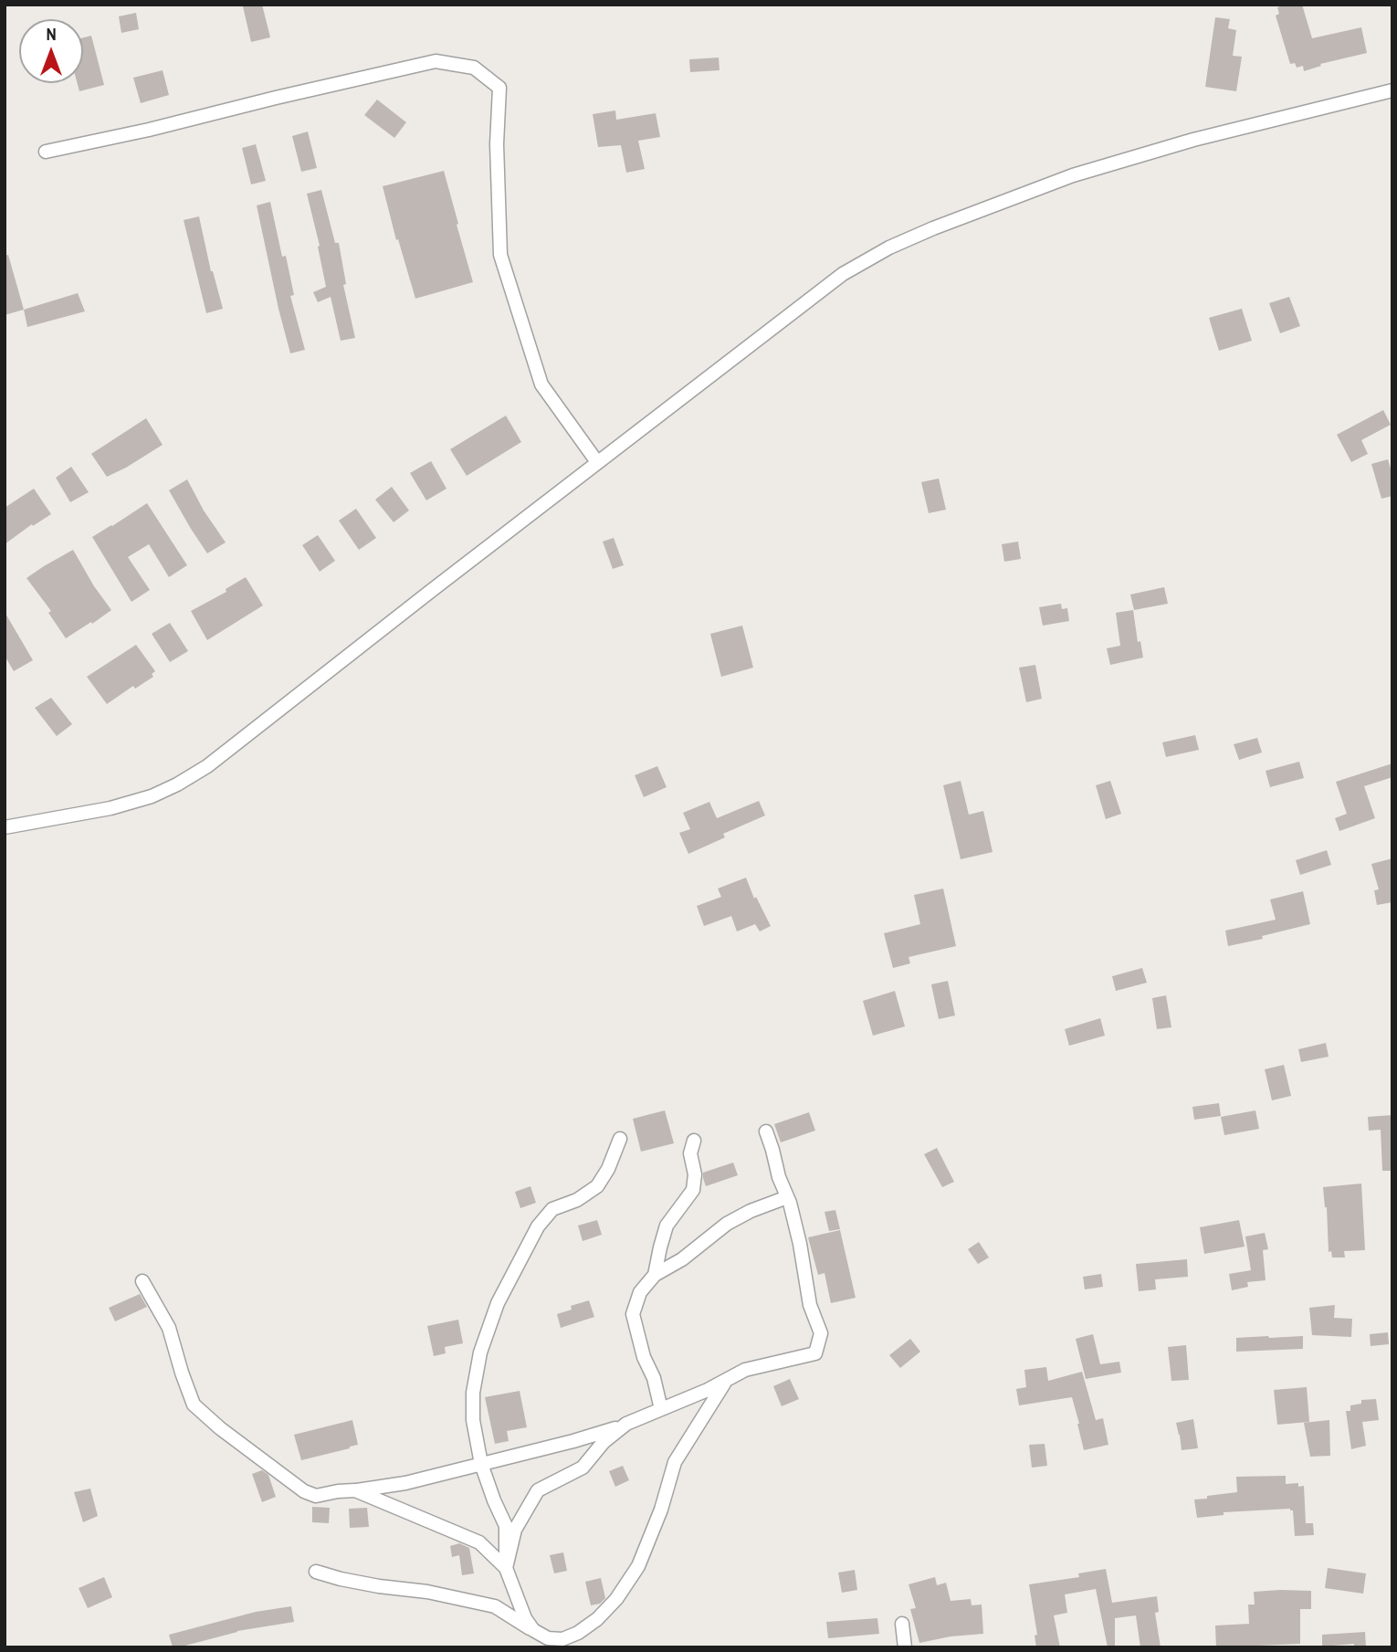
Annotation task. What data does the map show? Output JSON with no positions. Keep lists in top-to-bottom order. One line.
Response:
{"north":"top"}
